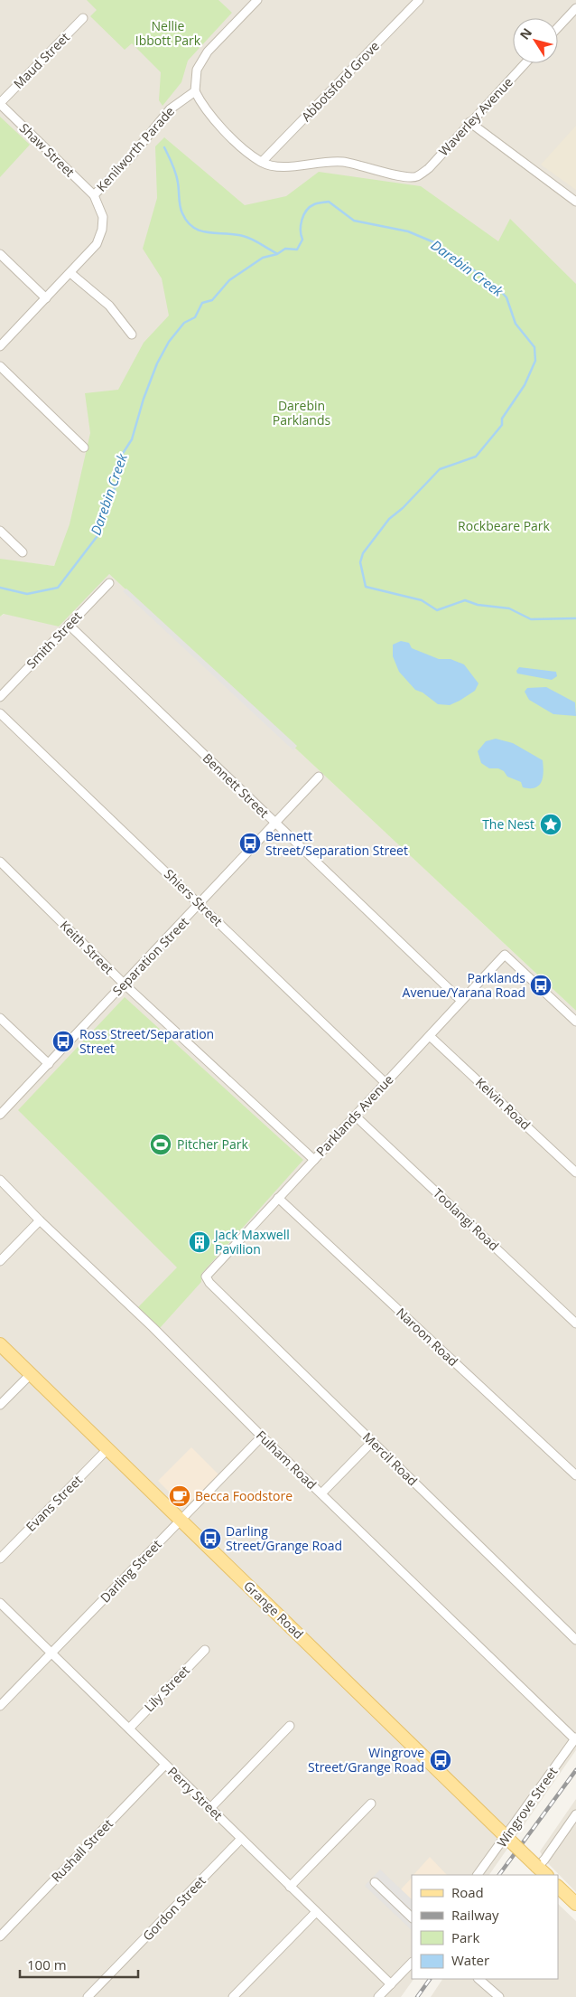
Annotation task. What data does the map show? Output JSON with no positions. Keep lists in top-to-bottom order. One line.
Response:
{"streets":{"main road":["Grange Road"],"street":["Maud Street","Abbotsford Grove","Waverley Avenue","Kenilworth Parade","Shaw Street","Smith Street","Bennett Street","Shiers Street","Keith Street","Separation Street","Kelvin Road","Parklands Avenue","Toolangi Road","Naroon Road","Mercil Road","Fulham Road","Evans Street","Darling Street","Lily Street","Perry Street","Wingrove Street","Rushall Street","Gordon Street"]},"crossings":[["Maud Street","Shaw Street"],["Abbotsford Grove","Waverley Avenue"],["Kenilworth Parade","Shaw Street"],["Smith Street","Bennett Street"],["Bennett Street","Separation Street"],["Bennett Street","Parklands Avenue"],["Shiers Street","Separation Street"],["Shiers Street","Parklands Avenue"],["Keith Street","Separation Street"],["Keith Street","Parklands Avenue"],["Kelvin Road","Parklands Avenue"],["Parklands Avenue","Toolangi Road"],["Parklands Avenue","Naroon Road"],["Parklands Avenue","Mercil Road"],["Fulham Road","Darling Street"],["Fulham Road","Wingrove Street"],["Evans Street","Grange Road"],["Darling Street","Grange Road"],["Darling Street","Perry Street"],["Grange Road","Wingrove Street"],["Lily Street","Perry Street"],["Perry Street","Rushall Street"],["Perry Street","Gordon Street"]],"water":["Darebin Creek"],"parks":["Nellie Ibbott Park","Darebin Parklands","Rockbeare Park"],"places":{"place":["The Nest"],"bus stop":["Bennett Street/Separation Street","Parklands Avenue/Yarana Road","Ross Street/Separation Street","Darling Street/Grange Road","Wingrove Street/Grange Road"],"sports":["Pitcher Park"],"building":["Jack Maxwell Pavilion"],"cafe":["Becca Foodstore"]},"legend":["Road","Railway","Park","Water"],"scale_bar":"100 m","north":"top left"}
